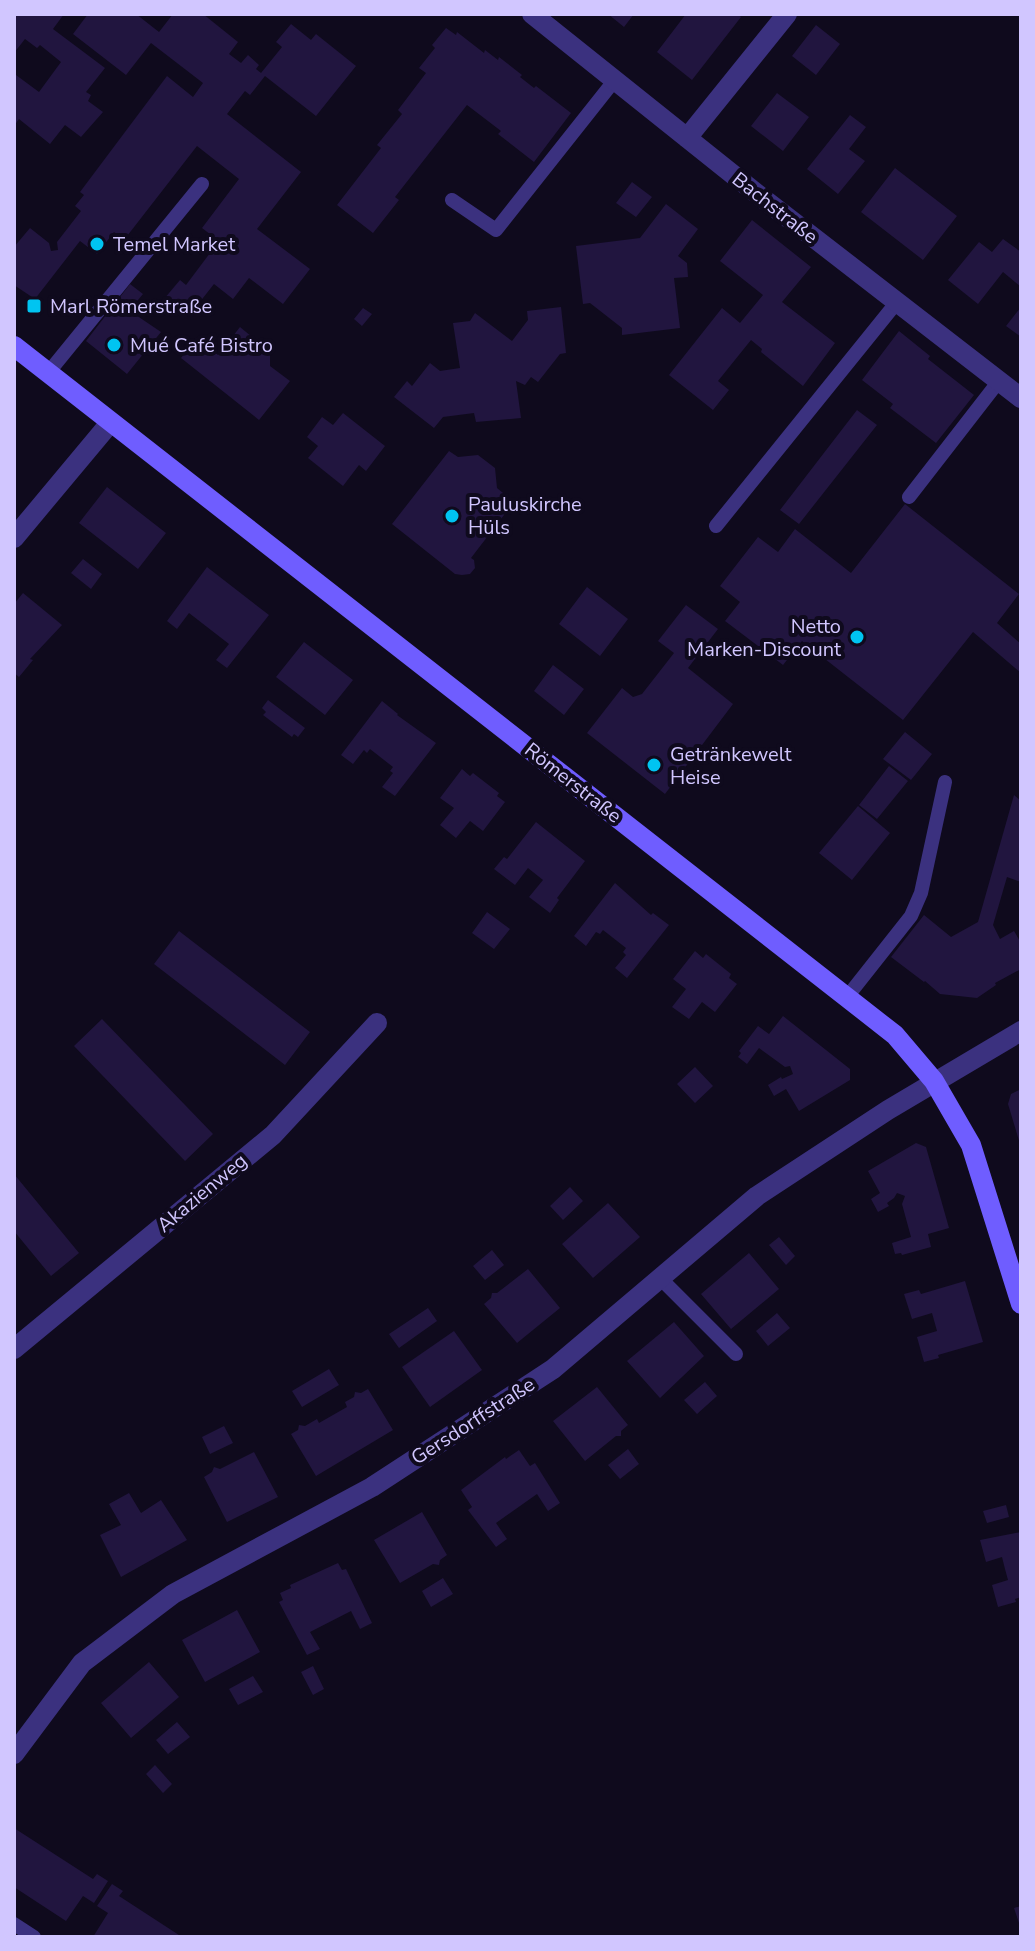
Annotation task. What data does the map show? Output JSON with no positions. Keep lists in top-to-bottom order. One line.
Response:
{"streets":{"main road":["Römerstraße"],"street":["Bachstraße","Akazienweg","Gersdorffstraße"]},"crossings":[["Römerstraße","Gersdorffstraße"]],"places":{"other":["Temel Market","Mué Café Bistro","Pauluskirche Hüls","Netto Marken-Discount","Getränkewelt Heise"],"transit":["Marl Römerstraße"]}}
